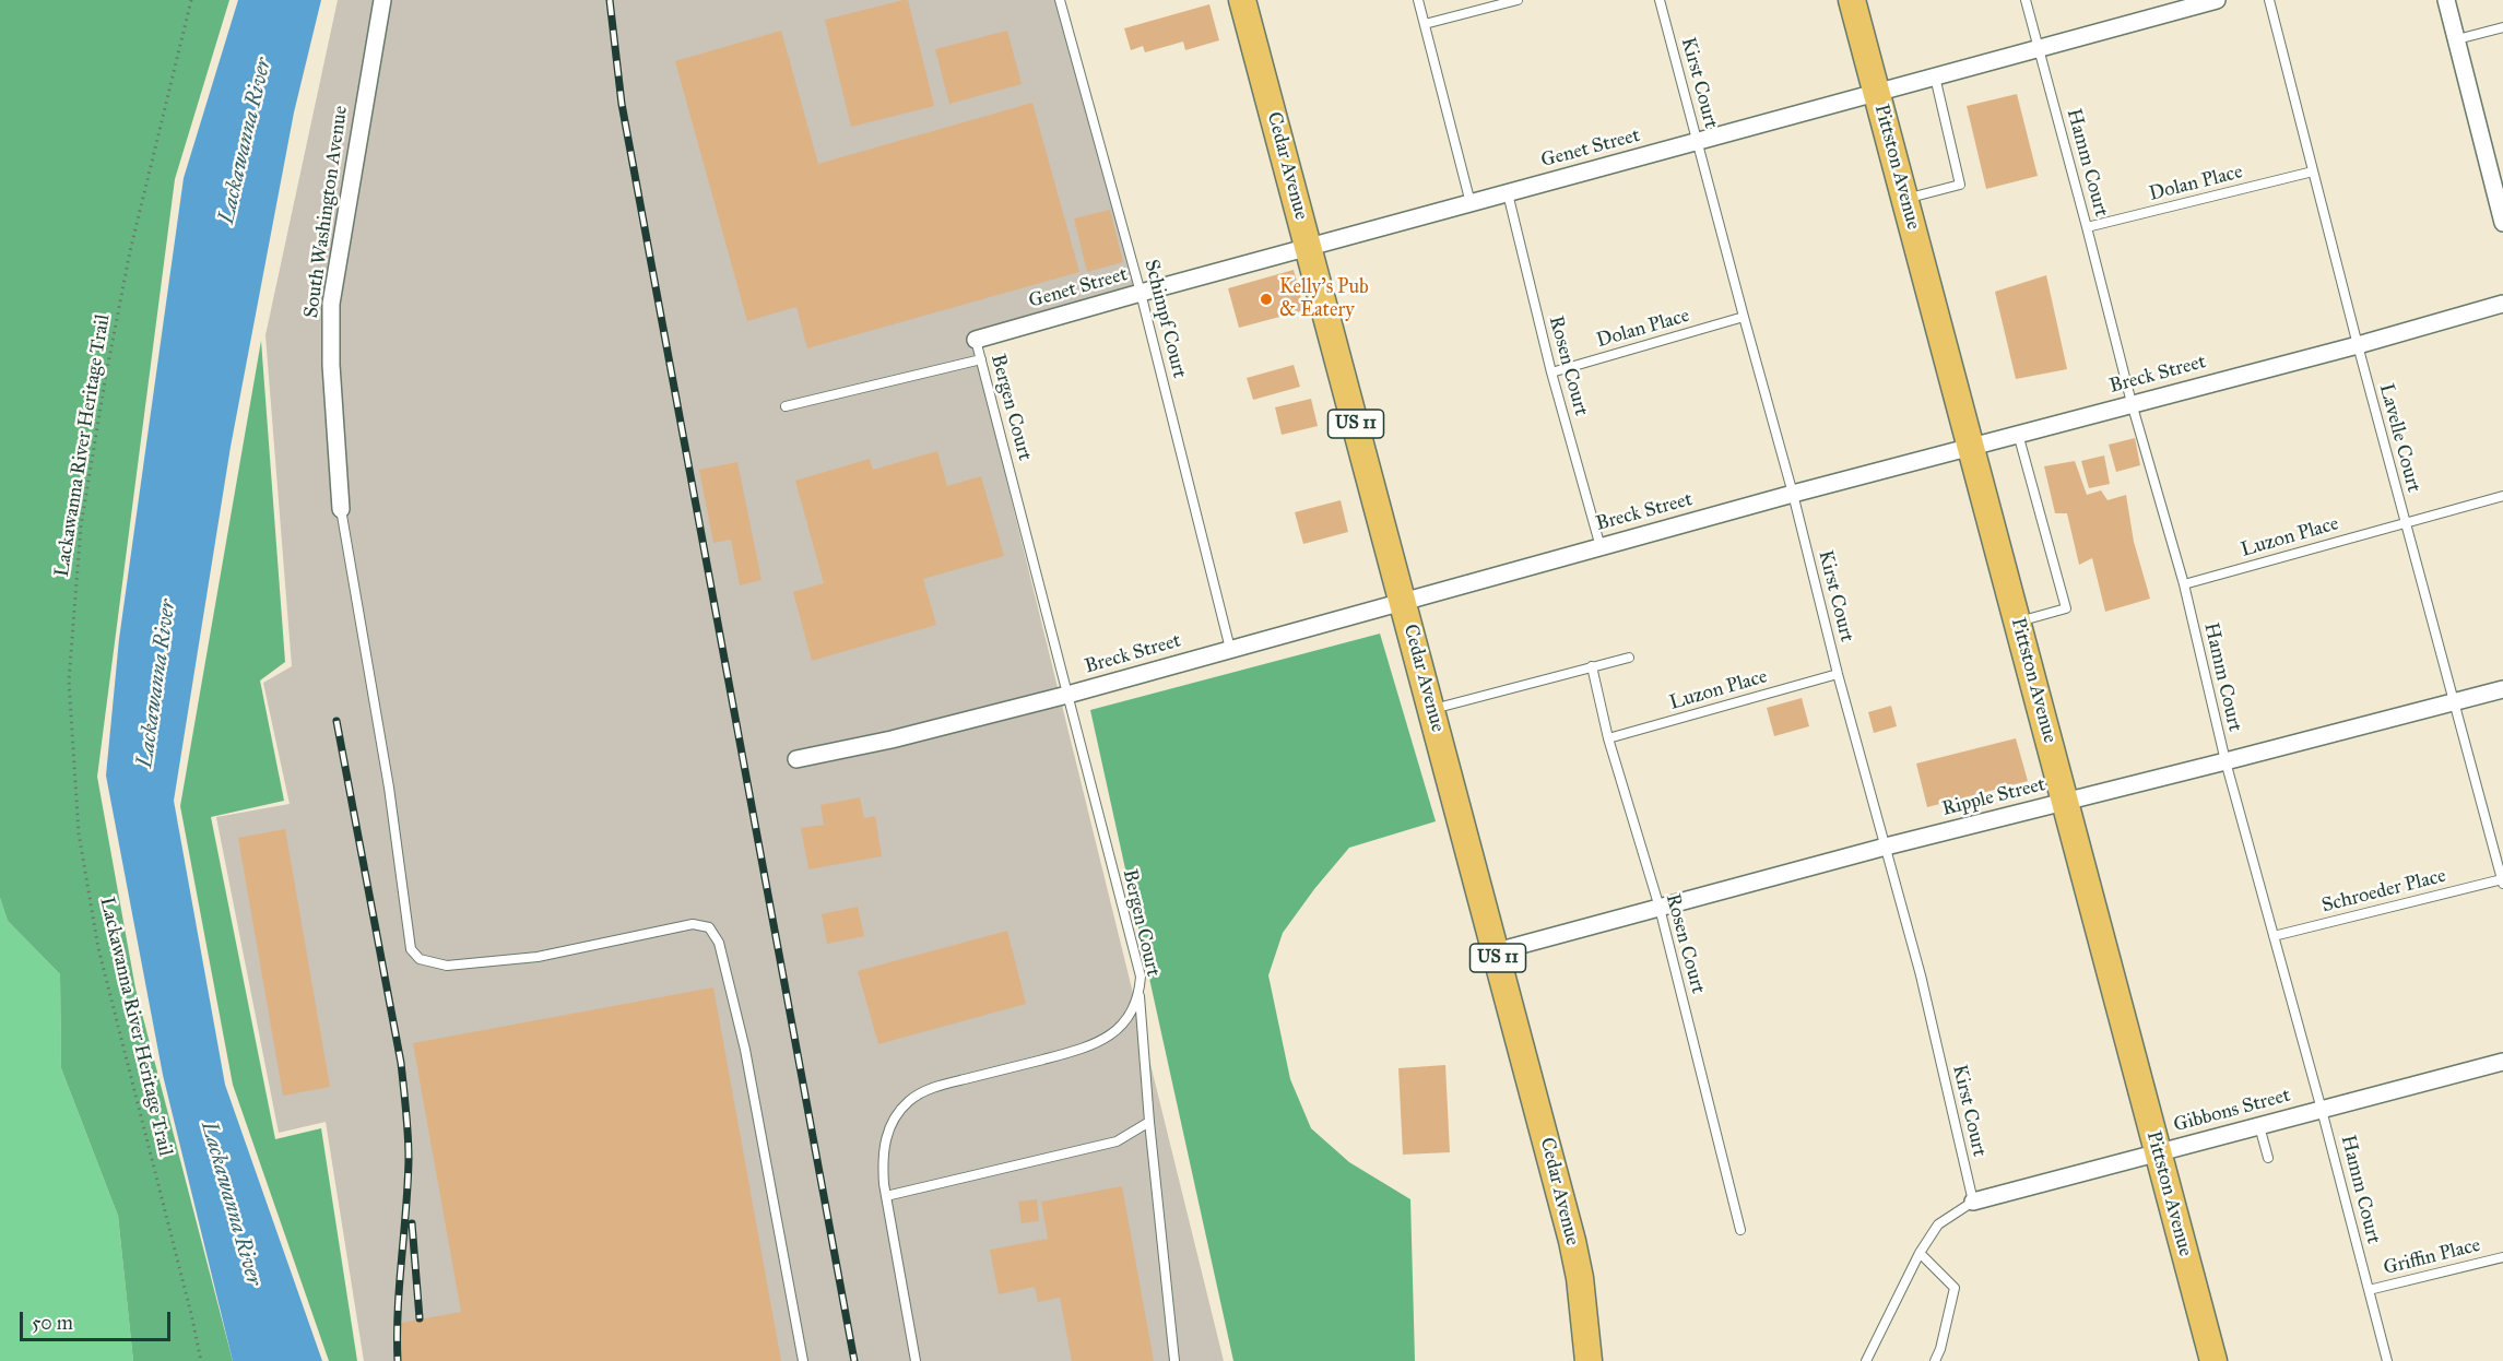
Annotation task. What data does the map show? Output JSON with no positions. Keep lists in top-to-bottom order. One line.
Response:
{"streets":{"main road":["Cedar Avenue","Pittston Avenue","US 11"],"street":["Genet Street","South Washington Avenue","Breck Street","Ripple Street","Gibbons Street"],"lane":["Kirst Court","Hamm Court","Dolan Place","Schimpf Court","Rosen Court","Bergen Court","Lavelle Court","Luzon Place","Schroeder Place","Griffin Place"],"path":["Lackawanna River Heritage Trail"]},"crossings":[["Kirst Court","Genet Street"],["Kirst Court","Dolan Place"],["Kirst Court","Breck Street"],["Kirst Court","Luzon Place"],["Kirst Court","Ripple Street"],["Kirst Court","Gibbons Street"],["Genet Street","Hamm Court"],["Genet Street","Cedar Avenue"],["Genet Street","Pittston Avenue"],["Genet Street","Schimpf Court"],["Genet Street","Rosen Court"],["Genet Street","Bergen Court"],["Hamm Court","Dolan Place"],["Hamm Court","Breck Street"],["Hamm Court","Luzon Place"],["Hamm Court","Ripple Street"],["Hamm Court","Schroeder Place"],["Hamm Court","Gibbons Street"],["Hamm Court","Griffin Place"],["Cedar Avenue","Breck Street"],["Cedar Avenue","Ripple Street"],["Pittston Avenue","Breck Street"],["Pittston Avenue","Ripple Street"],["Pittston Avenue","Gibbons Street"],["Dolan Place","Rosen Court"],["Dolan Place","Lavelle Court"],["Schimpf Court","Breck Street"],["Rosen Court","Breck Street"],["Rosen Court","Luzon Place"],["Rosen Court","Ripple Street"],["Breck Street","Bergen Court"],["Breck Street","Lavelle Court"],["Lavelle Court","Luzon Place"],["Lavelle Court","Ripple Street"],["Lavelle Court","Schroeder Place"]],"water":["Lackawanna River"],"places":["Kelly's Pub & Eatery"],"scale_bar":"50 m"}
